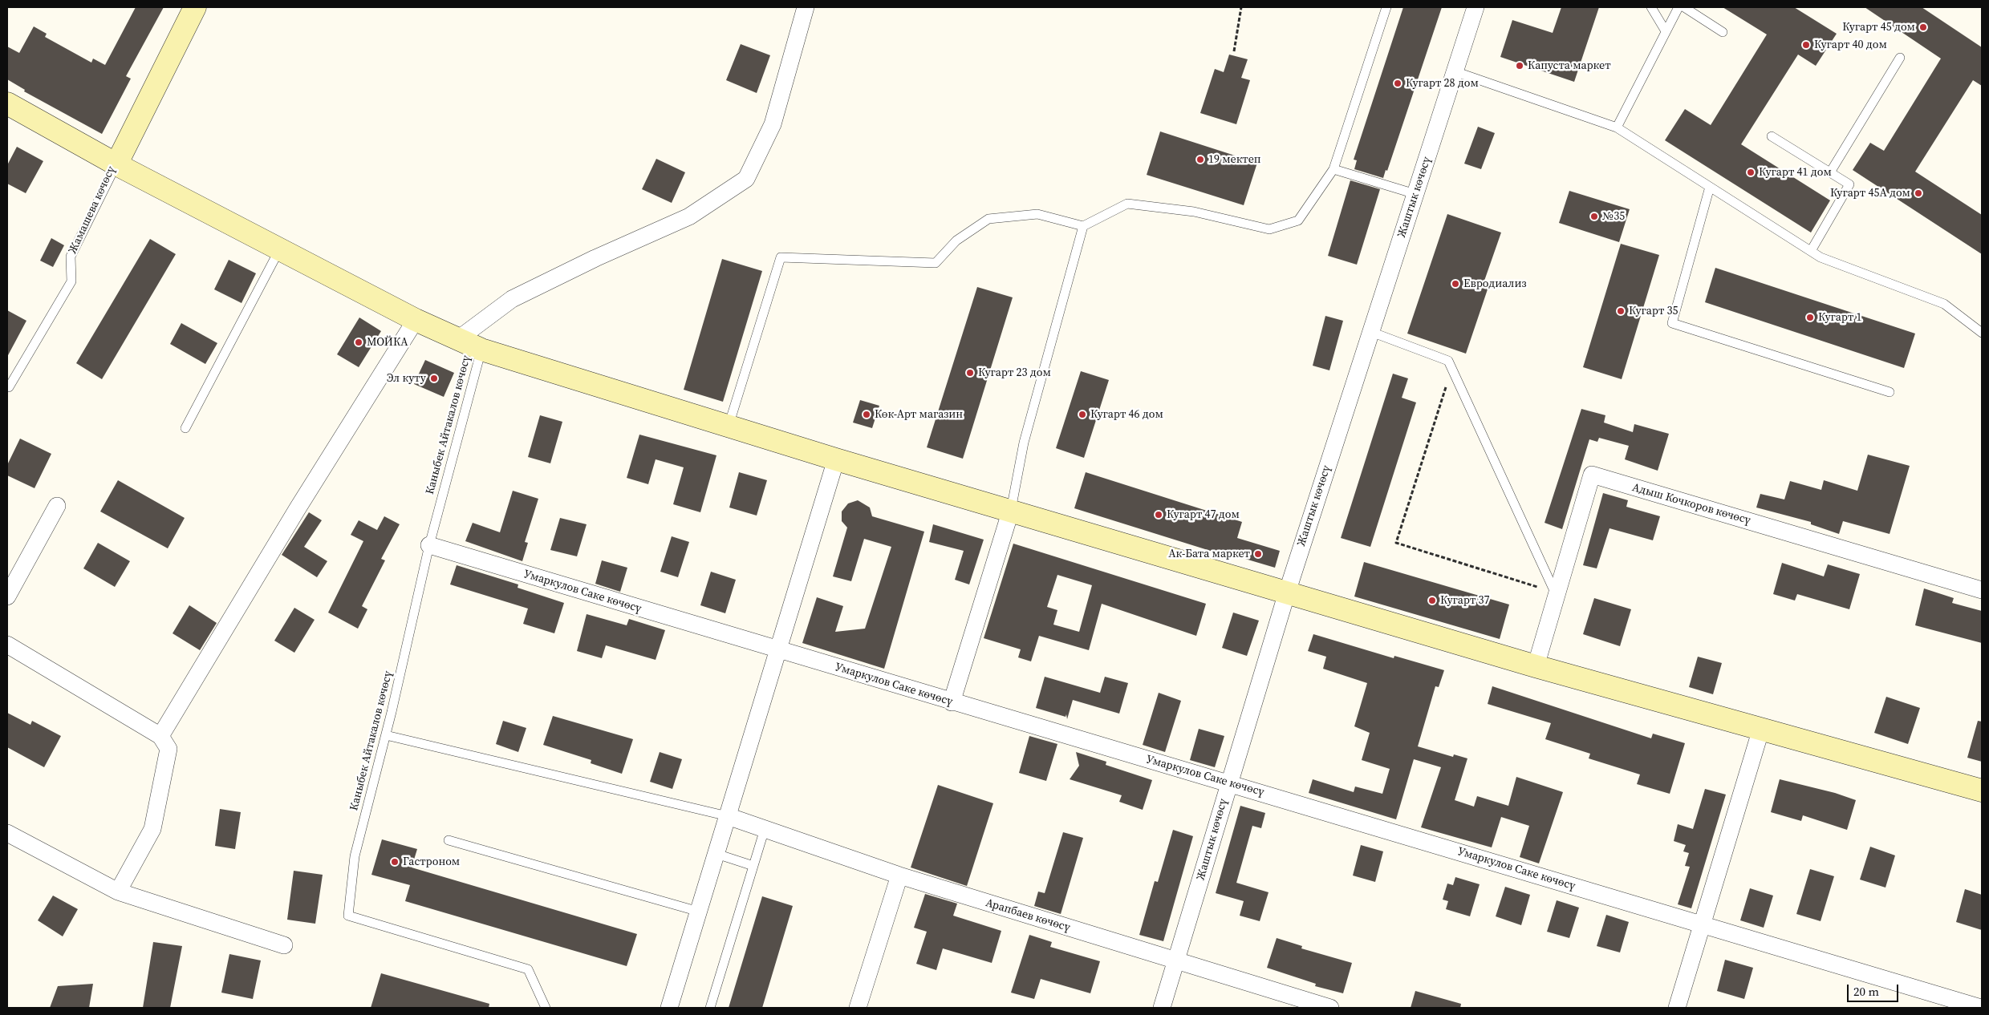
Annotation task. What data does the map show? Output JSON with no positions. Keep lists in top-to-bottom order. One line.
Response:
{"streets":{"main road":["Жамашева көчөсү"],"street":["Жаштык көчөсү","Адыш Кочкоров көчөсү","Умаркулов Саке көчөсү","Арапбаев көчөсү"],"lane":["Каныбек Айтакалов көчөсү"]},"crossings":[["Жаштык көчөсү","Умаркулов Саке көчөсү"],["Жаштык көчөсү","Арапбаев көчөсү"],["Каныбек Айтакалов көчөсү","Умаркулов Саке көчөсү"]],"places":["Кугарт 45 дом","Кугарт 40 дом","Капуста маркет","Кугарт 28 дом","19 мектеп","Кугарт 41 дом","Кугарт 45А дом","№35","Евродиализ","Кугарт 35","Кугарт 1","МОЙКА","Кугарт 23 дом","Эл куту","Көк-Арт магазин","Кугарт 46 дом","Кугарт 47 дом","Ак-Бата маркет","Кугарт 37","Гастроном"],"scale_bar":"20 m"}
